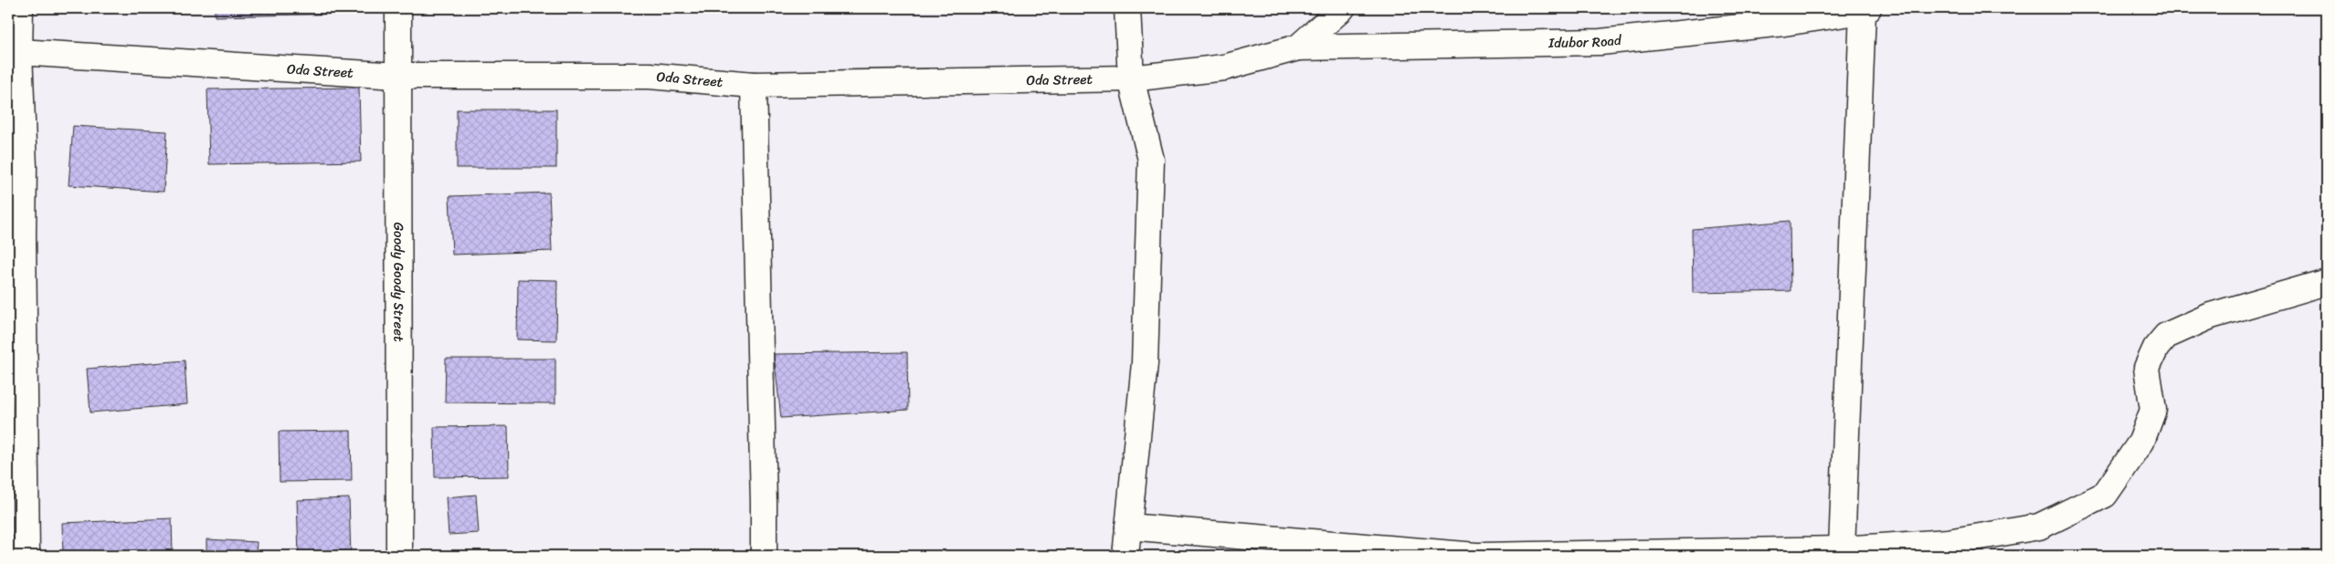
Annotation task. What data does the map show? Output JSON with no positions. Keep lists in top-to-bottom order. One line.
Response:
{"streets":{"street":["Idubor Road","Oda Street","Goody Goody Street"]},"crossings":[["Idubor Road","Oda Street"],["Oda Street","Goody Goody Street"]]}
